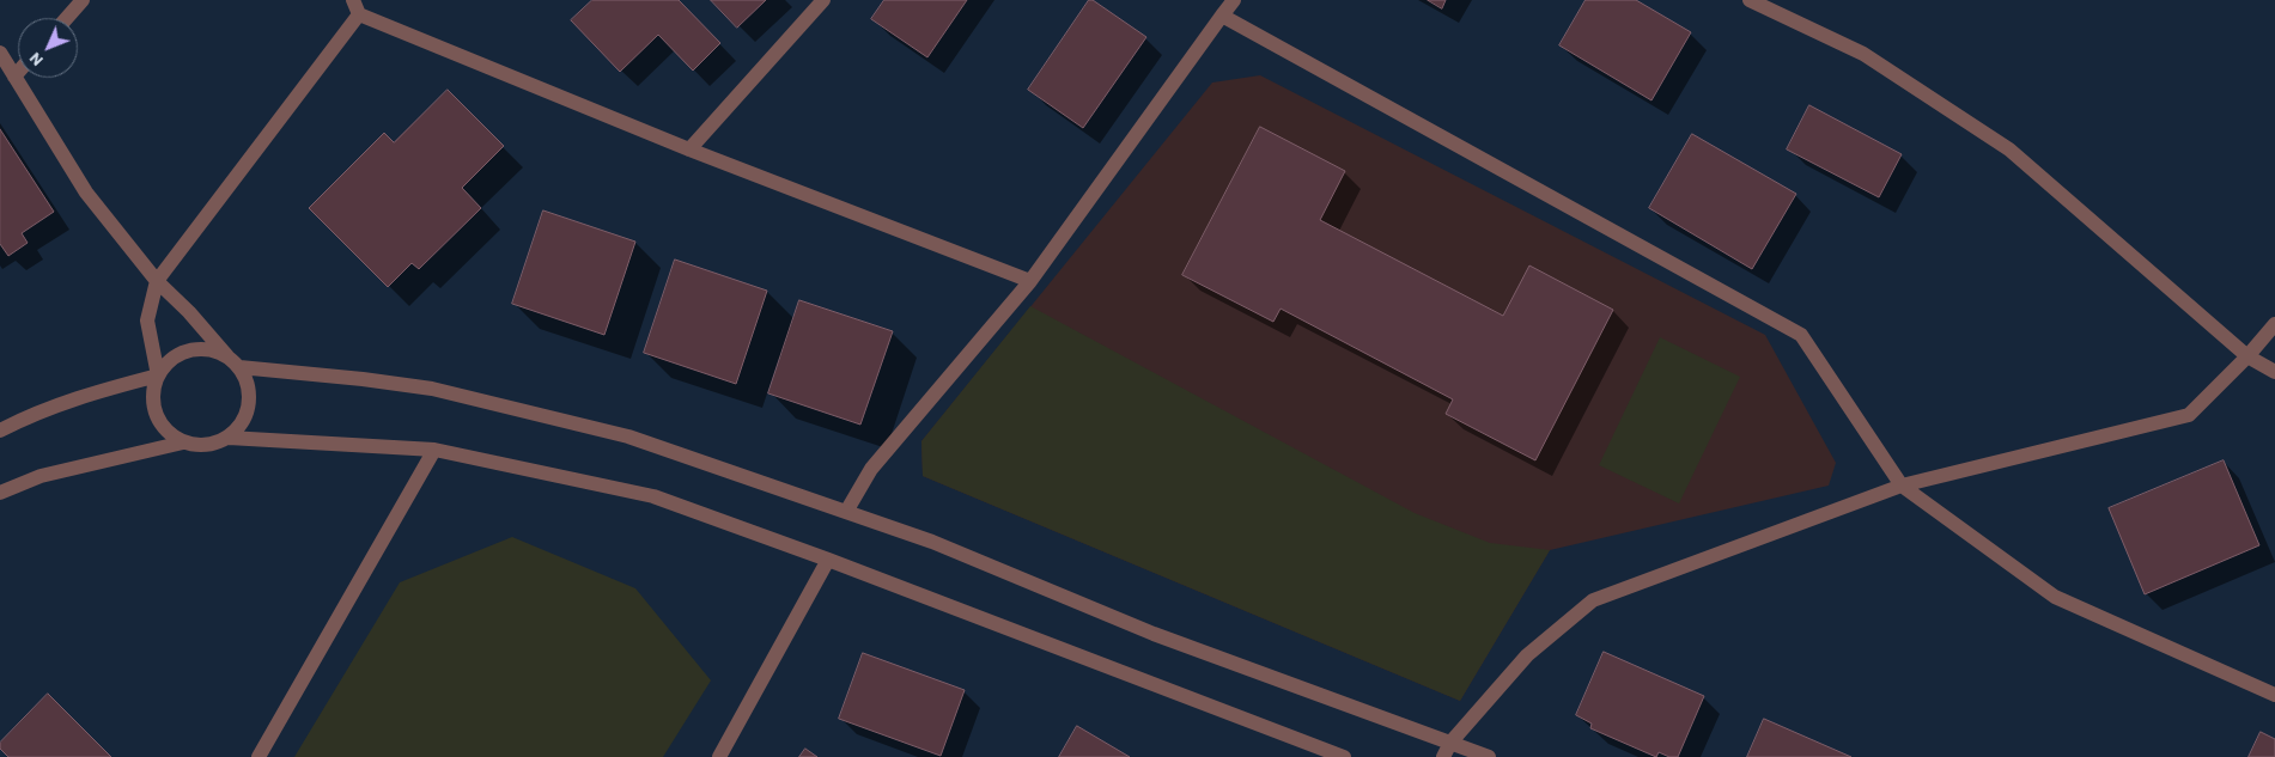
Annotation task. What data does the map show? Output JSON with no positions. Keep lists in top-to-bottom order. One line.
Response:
{"north":"bottom left"}
